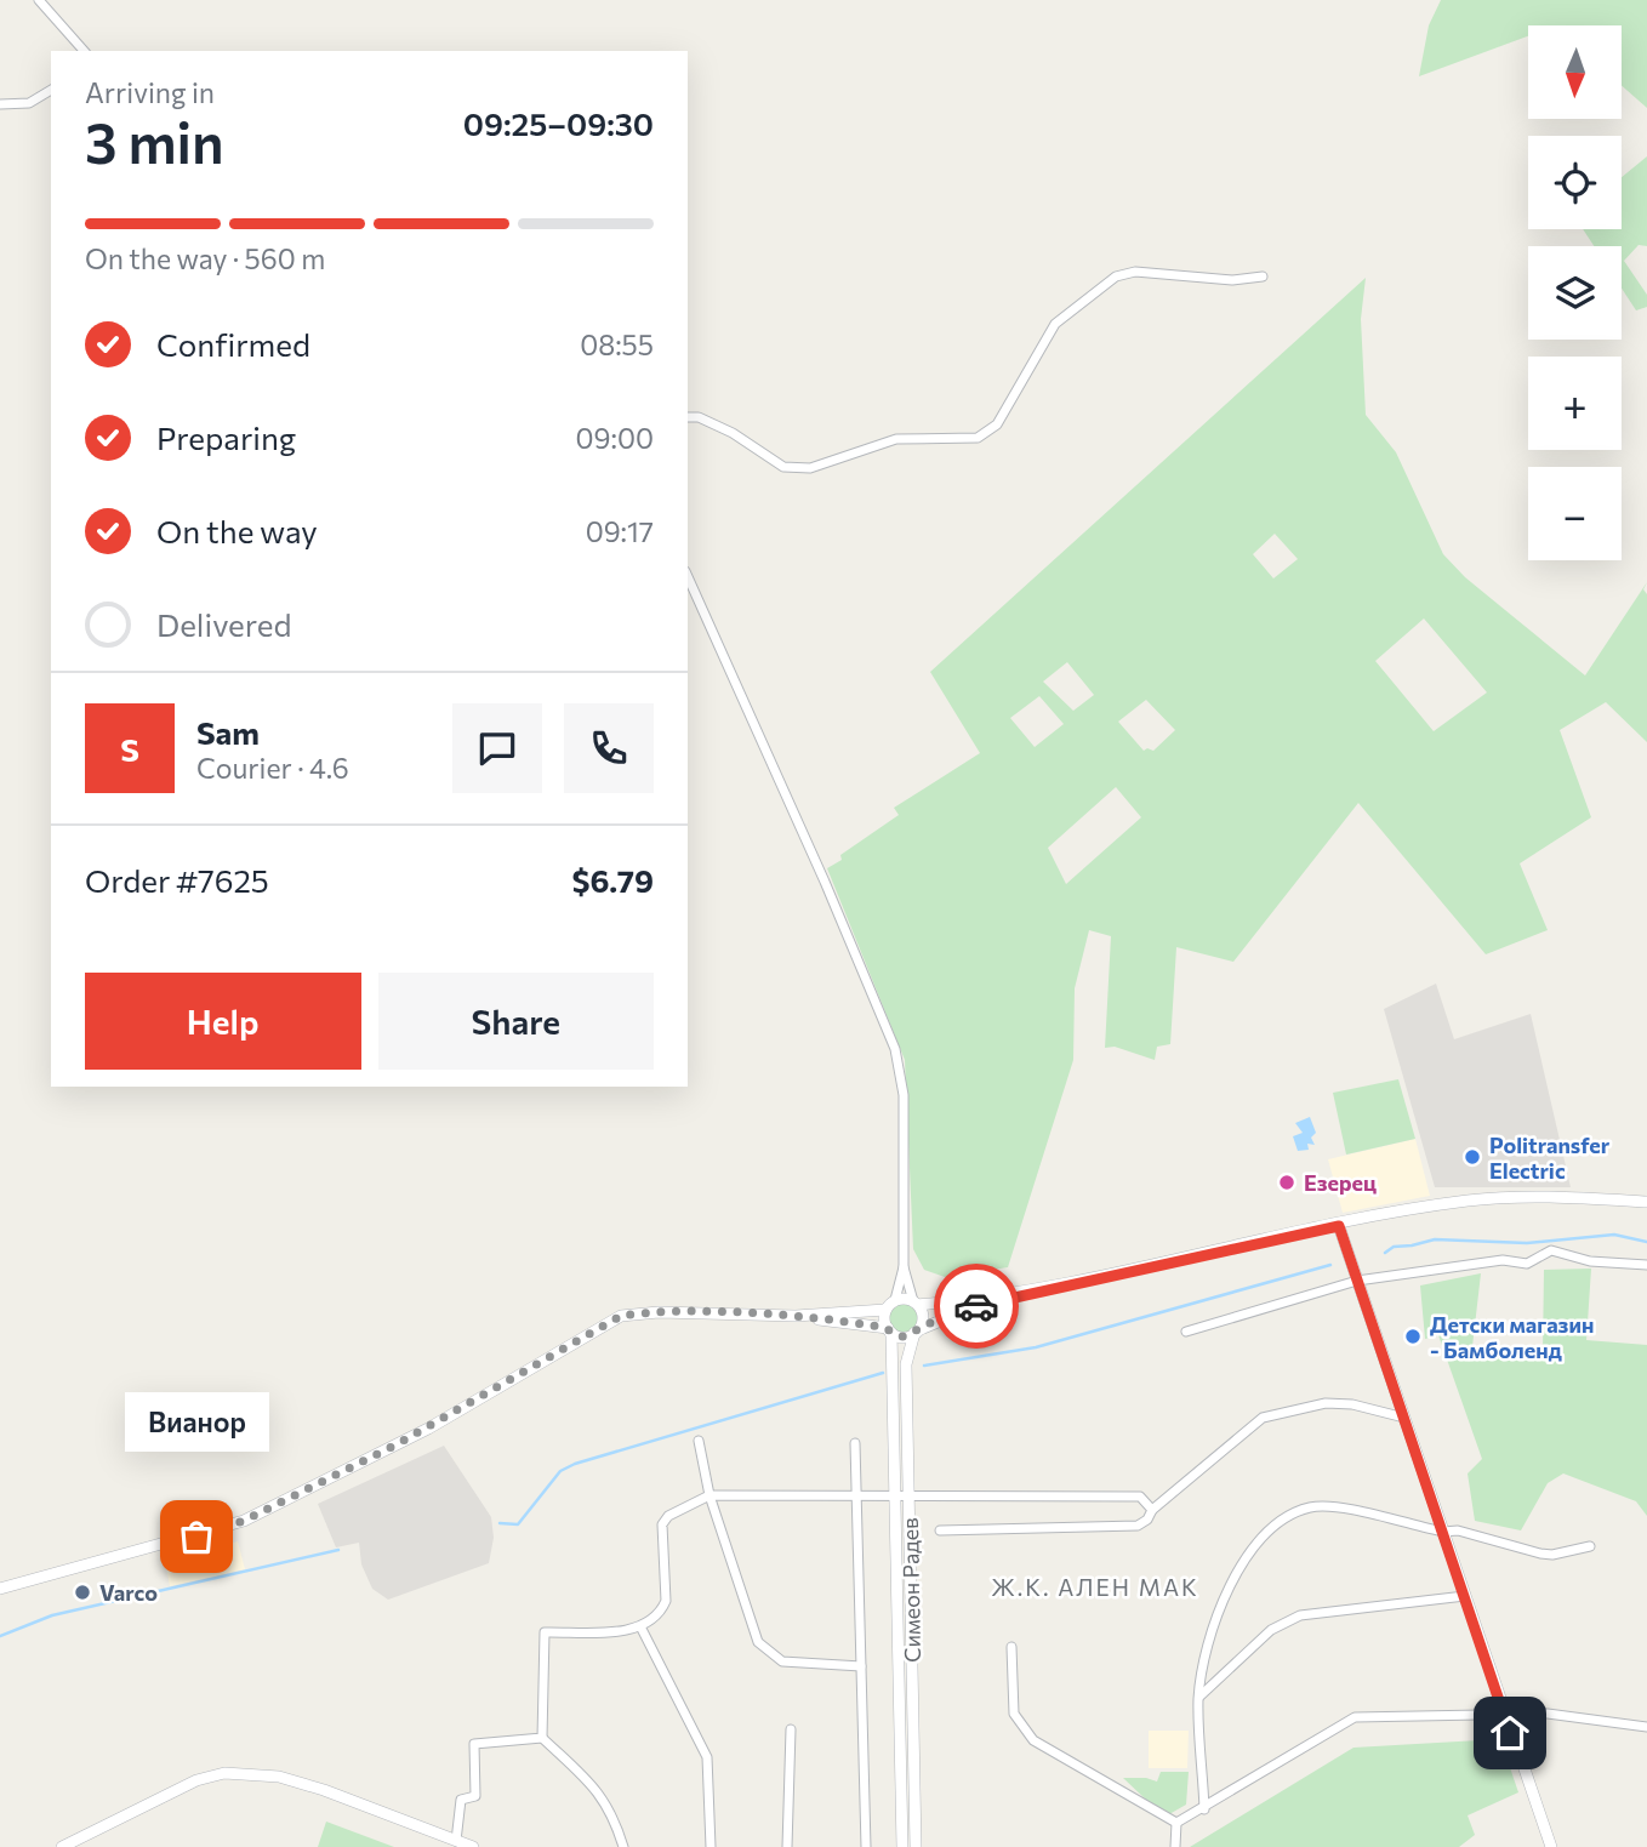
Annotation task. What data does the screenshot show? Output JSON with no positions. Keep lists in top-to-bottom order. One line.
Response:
{"streets":{"street":["Симеон Радев"]},"districts":["Ж.К. АЛЕН МАК"],"places":["Politransfer Electric","Езерец","Детски магазин - Бамболенд","Вианор","Varco"],"north":"bottom","page":{"map_buttons":["+","−"],"heading":["3 min","Arriving in","09:25–09:30"],"panel":["Sam","Courier · 4.6","Order #7625","$6.79"],"bar":"On the way · 560 m","list":[["Confirmed","08:55"],["Preparing","09:00"],["On the way","09:17"],"Delivered"],"round":"S","buttons":["Help","Share"],"bubble":"Вианор"}}
